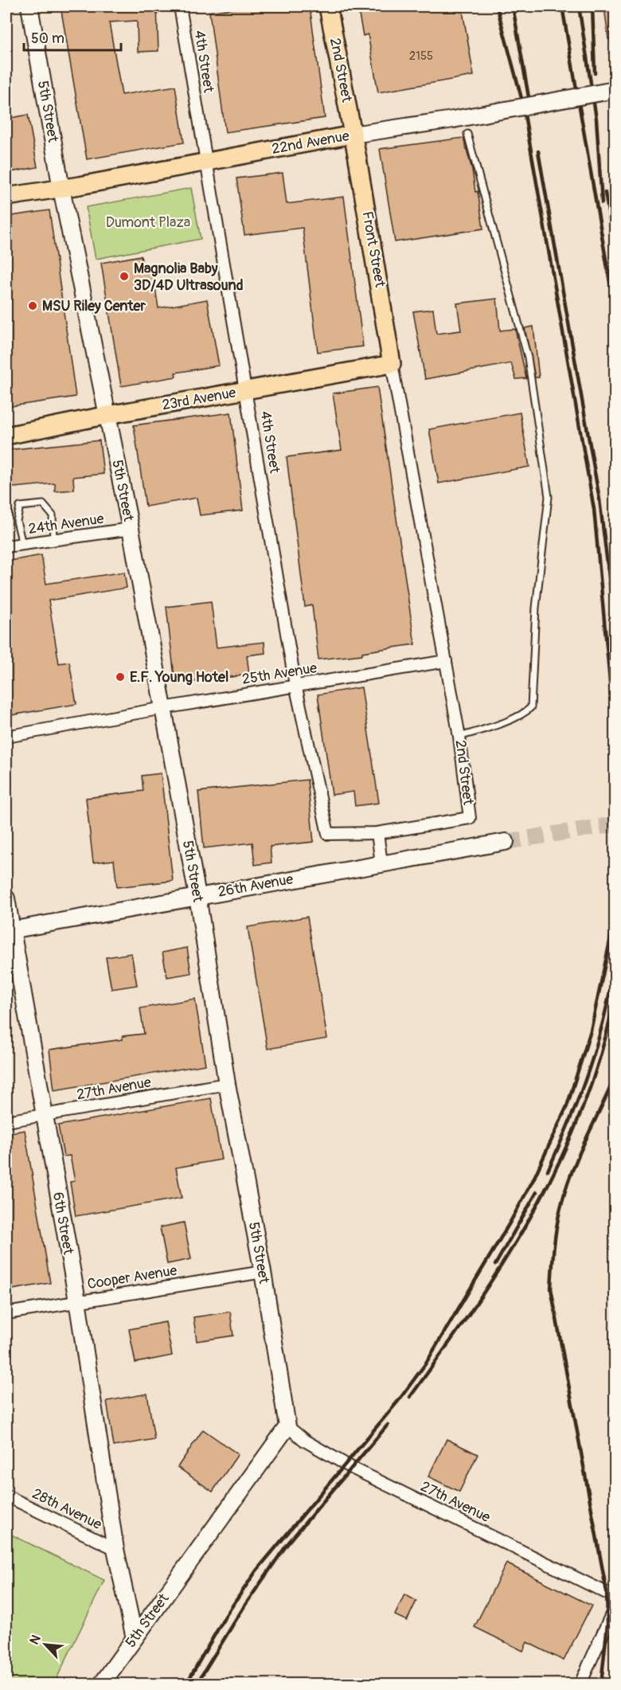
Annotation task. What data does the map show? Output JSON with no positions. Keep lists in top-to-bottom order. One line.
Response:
{"streets":{"main road":["2nd Street","22nd Avenue","Front Street","23rd Avenue"],"street":["4th Street","5th Street","24th Avenue","25th Avenue","26th Avenue","27th Avenue","6th Street","Cooper Avenue","28th Avenue"]},"crossings":[["4th Street","2nd Street"],["4th Street","22nd Avenue"],["4th Street","23rd Avenue"],["4th Street","25th Avenue"],["2nd Street","22nd Avenue"],["2nd Street","Front Street"],["2nd Street","23rd Avenue"],["2nd Street","25th Avenue"],["5th Street","22nd Avenue"],["5th Street","23rd Avenue"],["5th Street","24th Avenue"],["5th Street","25th Avenue"],["5th Street","26th Avenue"],["5th Street","27th Avenue"],["5th Street","6th Street"],["5th Street","Cooper Avenue"],["22nd Avenue","Front Street"],["Front Street","23rd Avenue"],["26th Avenue","6th Street"],["27th Avenue","6th Street"],["6th Street","Cooper Avenue"],["6th Street","28th Avenue"]],"parks":["Dumont Plaza"],"places":["Magnolia Baby 3D/4D Ultrasound","MSU Riley Center","E.F. Young Hotel"],"house_numbers":["2155"],"scale_bar":"50 m","north":"top left"}
